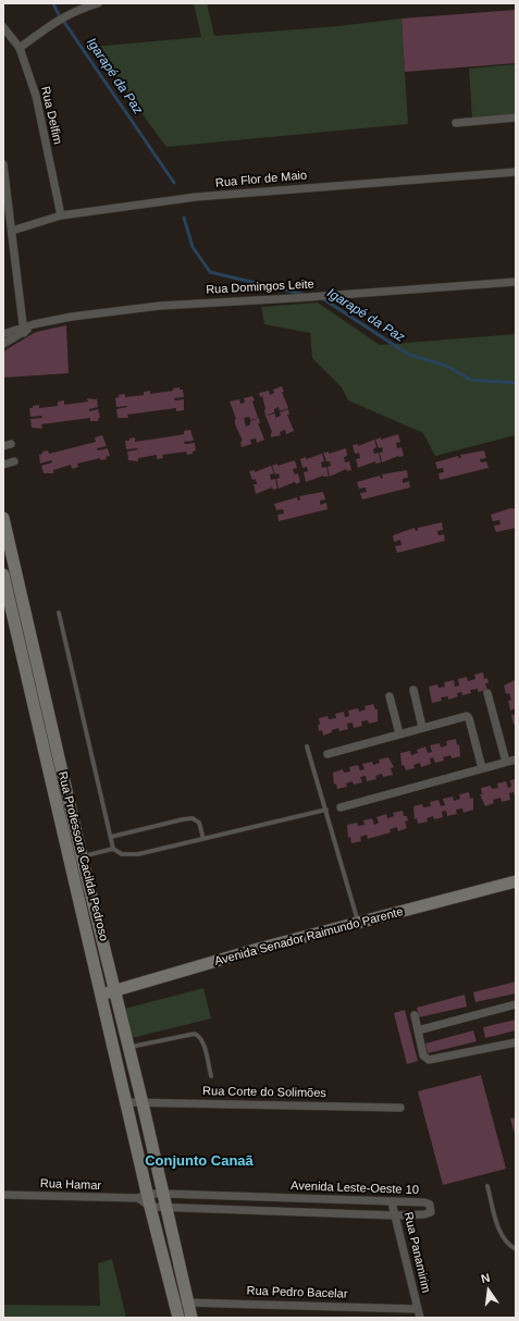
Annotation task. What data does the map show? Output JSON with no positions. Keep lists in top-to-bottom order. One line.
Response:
{"streets":{"street":["Rua Delfim","Rua Flor de Maio","Rua Domingos Leite","Rua Professora Cacilda Pedroso","Avenida Senador Raimundo Parente","Rua Corte do Solimões","Rua Hamar","Avenida Leste-Oeste 10","Rua Panamirim","Rua Pedro Bacelar"]},"crossings":[["Rua Delfim","Rua Flor de Maio"],["Rua Professora Cacilda Pedroso","Avenida Senador Raimundo Parente"],["Rua Professora Cacilda Pedroso","Rua Corte do Solimões"],["Rua Professora Cacilda Pedroso","Rua Hamar"],["Rua Professora Cacilda Pedroso","Avenida Leste-Oeste 10"],["Rua Professora Cacilda Pedroso","Rua Pedro Bacelar"],["Rua Hamar","Avenida Leste-Oeste 10"],["Avenida Leste-Oeste 10","Rua Panamirim"],["Rua Panamirim","Rua Pedro Bacelar"]],"districts":["Conjunto Canaã"],"water":["Igarapé da Paz"],"north":"top"}
